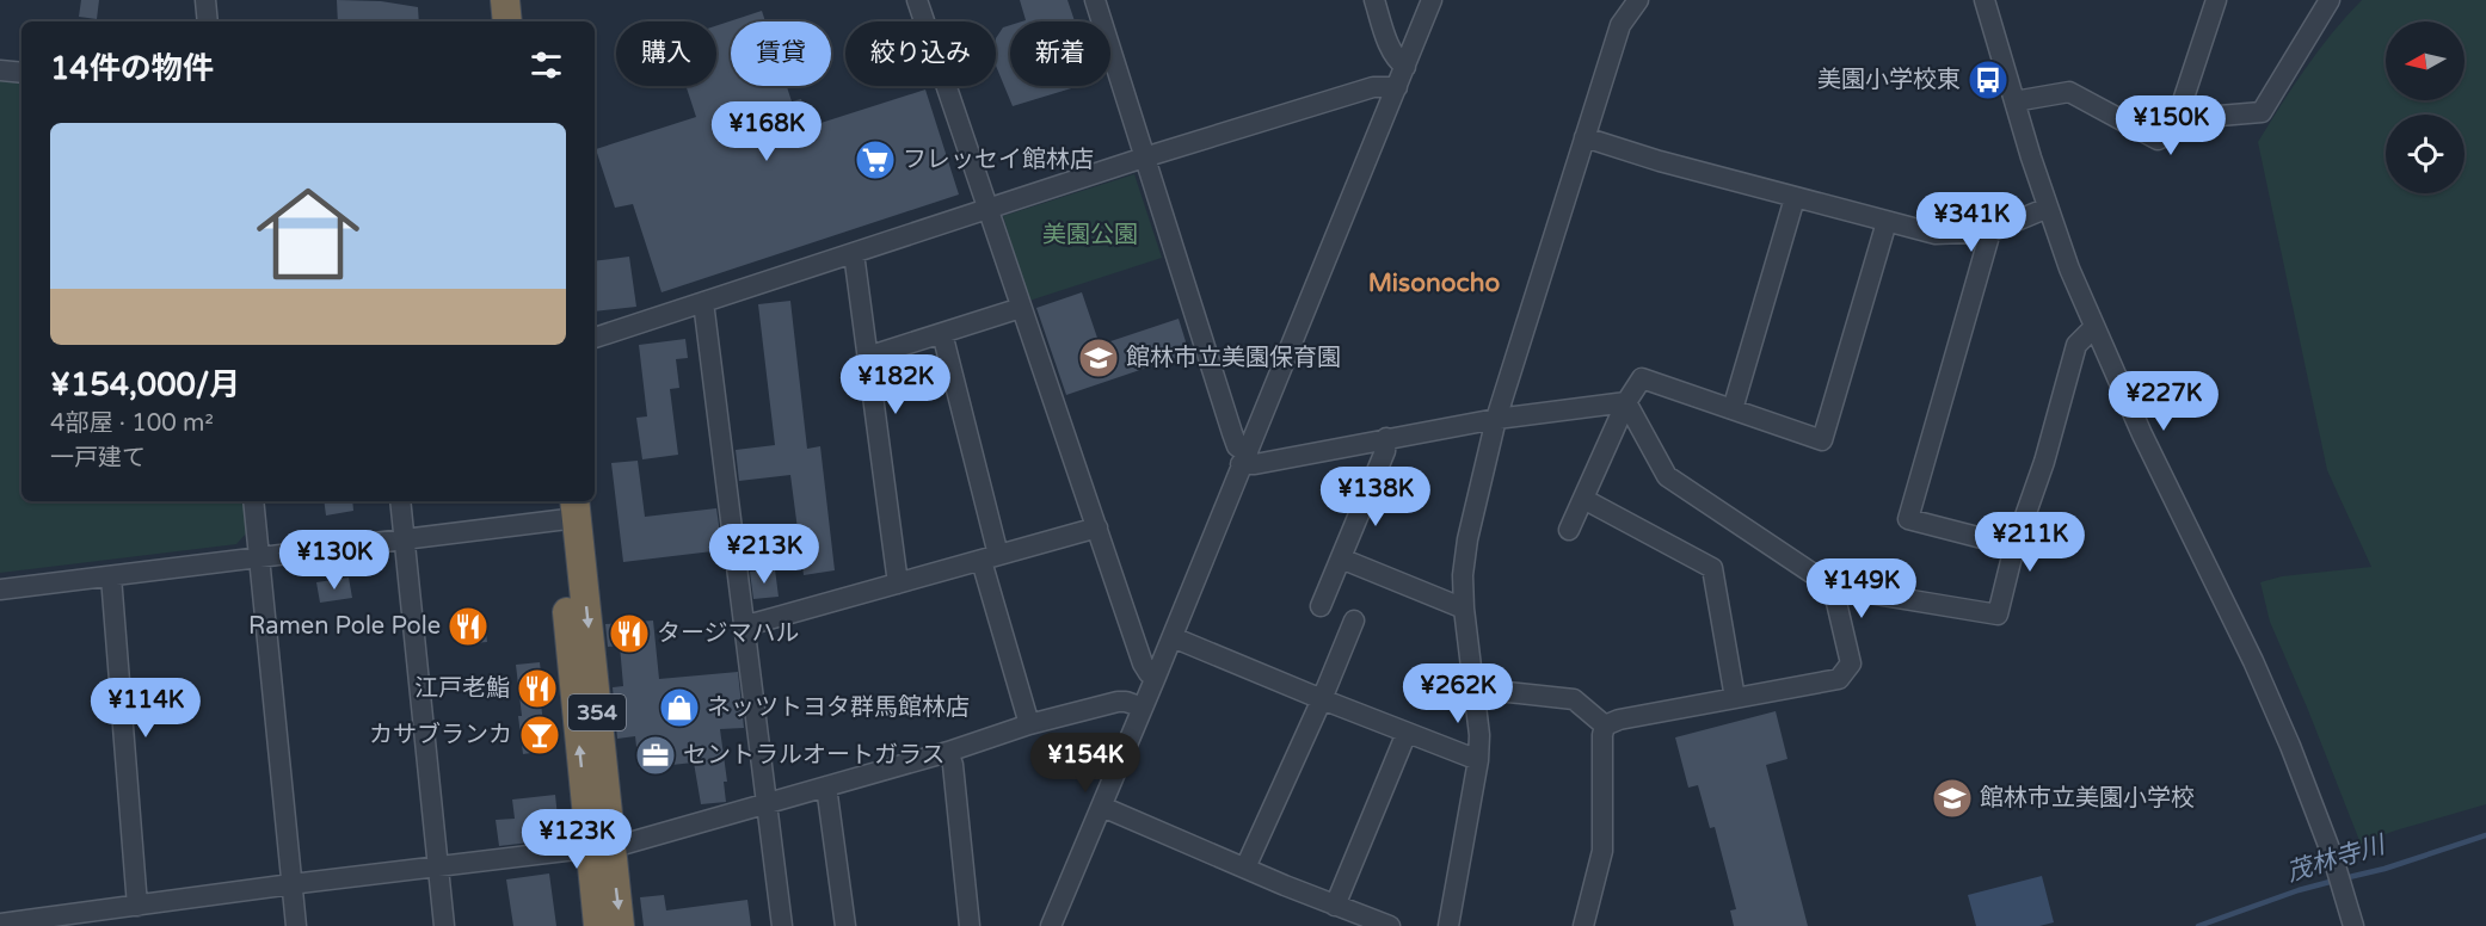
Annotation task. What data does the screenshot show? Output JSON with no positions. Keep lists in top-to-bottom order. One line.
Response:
{"streets":{"highway":["354"]},"districts":["Misonocho"],"water":["茂林寺川"],"parks":["美園公園"],"places":{"bus stop":["美園小学校東"],"supermarket":["フレッセイ館林店"],"school or university":["館林市立美園保育園","館林市立美園小学校"],"restaurant":["Ramen Pole Pole","タージマハル","江戸老鮨"],"shop":["ネッツトヨタ群馬館林店"],"bar":["カサブランカ"],"office":["セントラルオートガラス"]},"north":"left","page":{"chip":["購入","賃貸","絞り込み","新着"],"heading":"14件の物件","price":["¥150K","¥168K","¥341K","¥182K","¥227K","¥138K","¥211K","¥213K","¥130K","¥149K","¥262K","¥114K","¥154K","¥123K"],"list":[{"name":"¥154,000/月","note":"4部屋 · 100 m² · 一戸建て"}]}}
